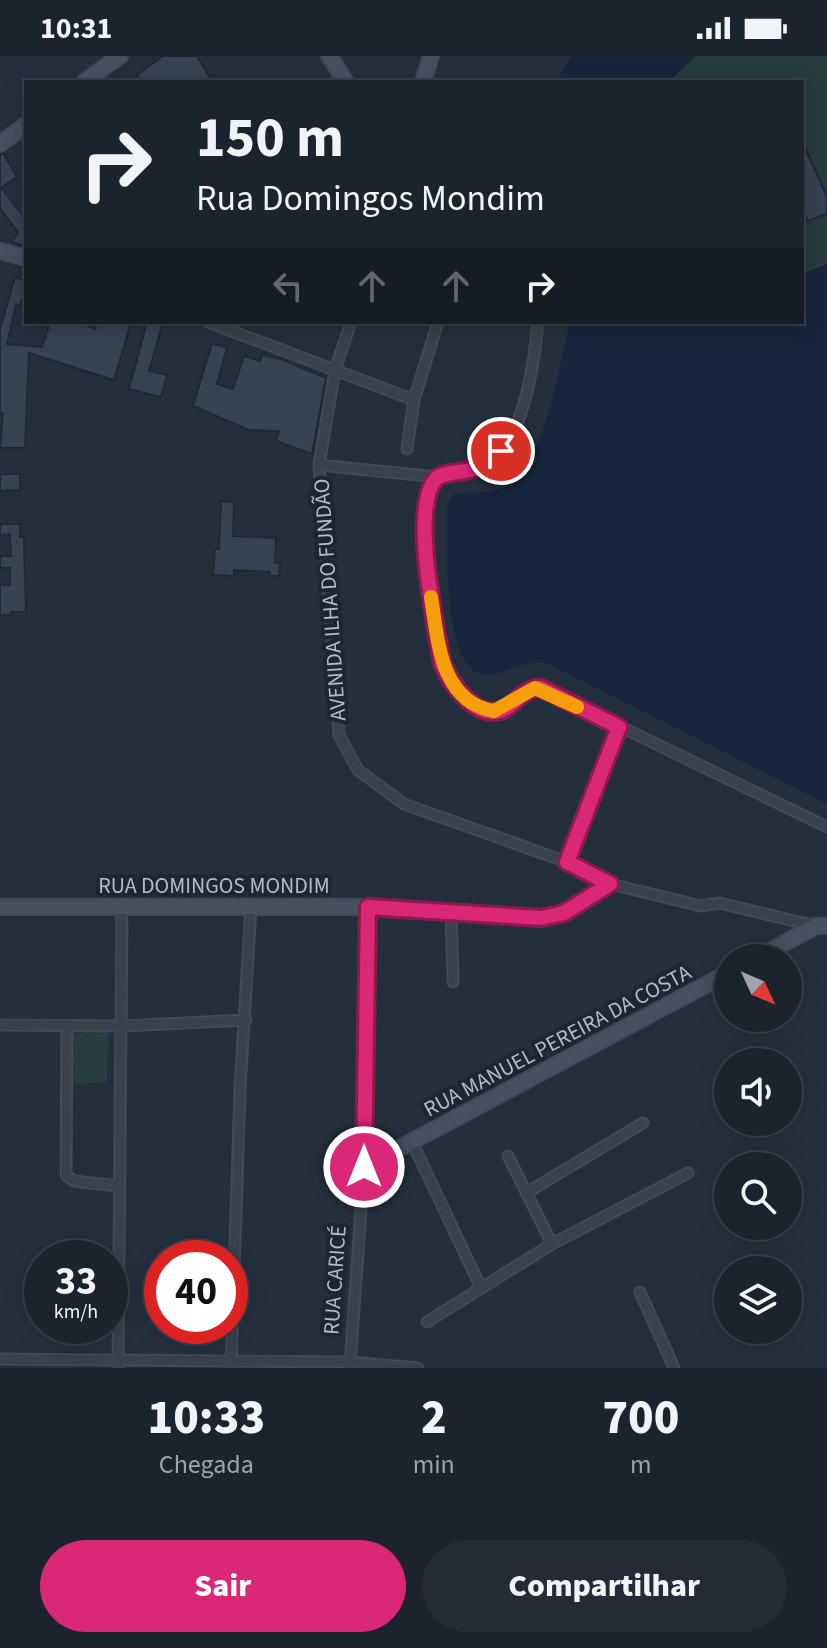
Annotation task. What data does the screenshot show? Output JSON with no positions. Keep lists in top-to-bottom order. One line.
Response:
{"streets":{"street":["AVENIDA ILHA DO FUNDÃO","RUA DOMINGOS MONDIM","RUA MANUEL PEREIRA DA COSTA","RUA CARICÉ"]},"crossings":[["AVENIDA ILHA DO FUNDÃO","RUA DOMINGOS MONDIM"],["RUA DOMINGOS MONDIM","RUA CARICÉ"],["RUA MANUEL PEREIRA DA COSTA","RUA CARICÉ"]],"north":"bottom right","page":{"status":"10:31","turn":["150 m","Rua Domingos Mondim"],"speed":"33 km/h","limit":"40","eta":["10:33","Chegada","2","min","700","m"],"buttons":["Sair","Compartilhar"]}}
